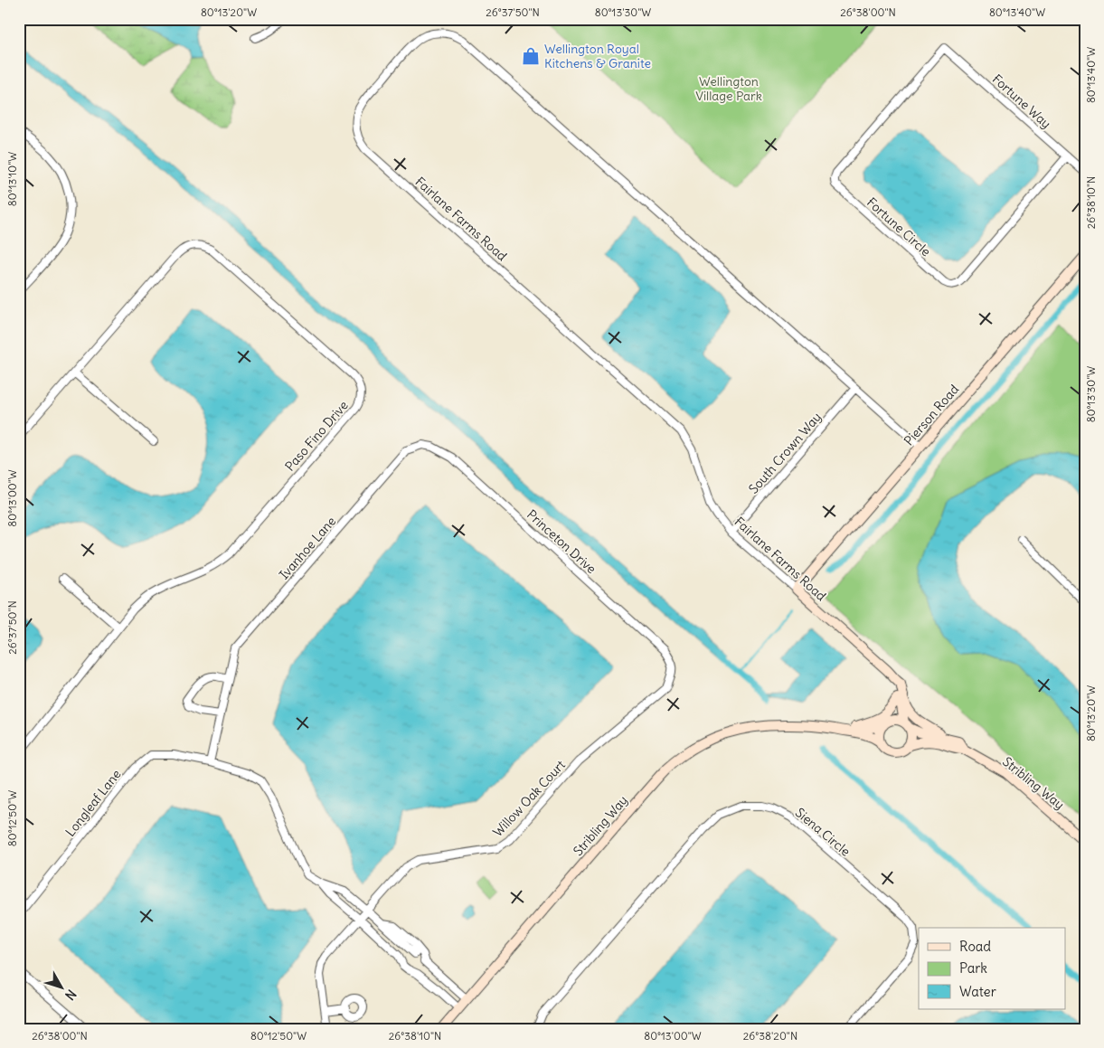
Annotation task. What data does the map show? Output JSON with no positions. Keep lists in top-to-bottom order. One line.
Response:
{"streets":{"street":["Fortune Way","Fairlane Farms Road","Fortune Circle","Pierson Road","Paso Fino Drive","South Crown Way","Princeton Drive","Ivanhoe Lane","Stribling Way","Willow Oak Court","Longleaf Lane","Siena Circle"]},"crossings":[["Fortune Way","Fortune Circle"],["Fairlane Farms Road","Pierson Road"],["Fairlane Farms Road","South Crown Way"],["Fairlane Farms Road","Stribling Way"],["Princeton Drive","Ivanhoe Lane"],["Princeton Drive","Willow Oak Court"],["Ivanhoe Lane","Longleaf Lane"]],"parks":["Wellington Village Park"],"places":{"shop":["Wellington Royal Kitchens & Granite"]},"legend":["Road","Park","Water"],"north":"bottom right","coordinates":["80°13'20\"W","26°37'50\"N","80°13'30\"W","26°38'00\"N","80°13'40\"W","80°13'10\"W","26°38'10\"N","80°13'00\"W","80°12'50\"W","26°38'20\"N"]}
